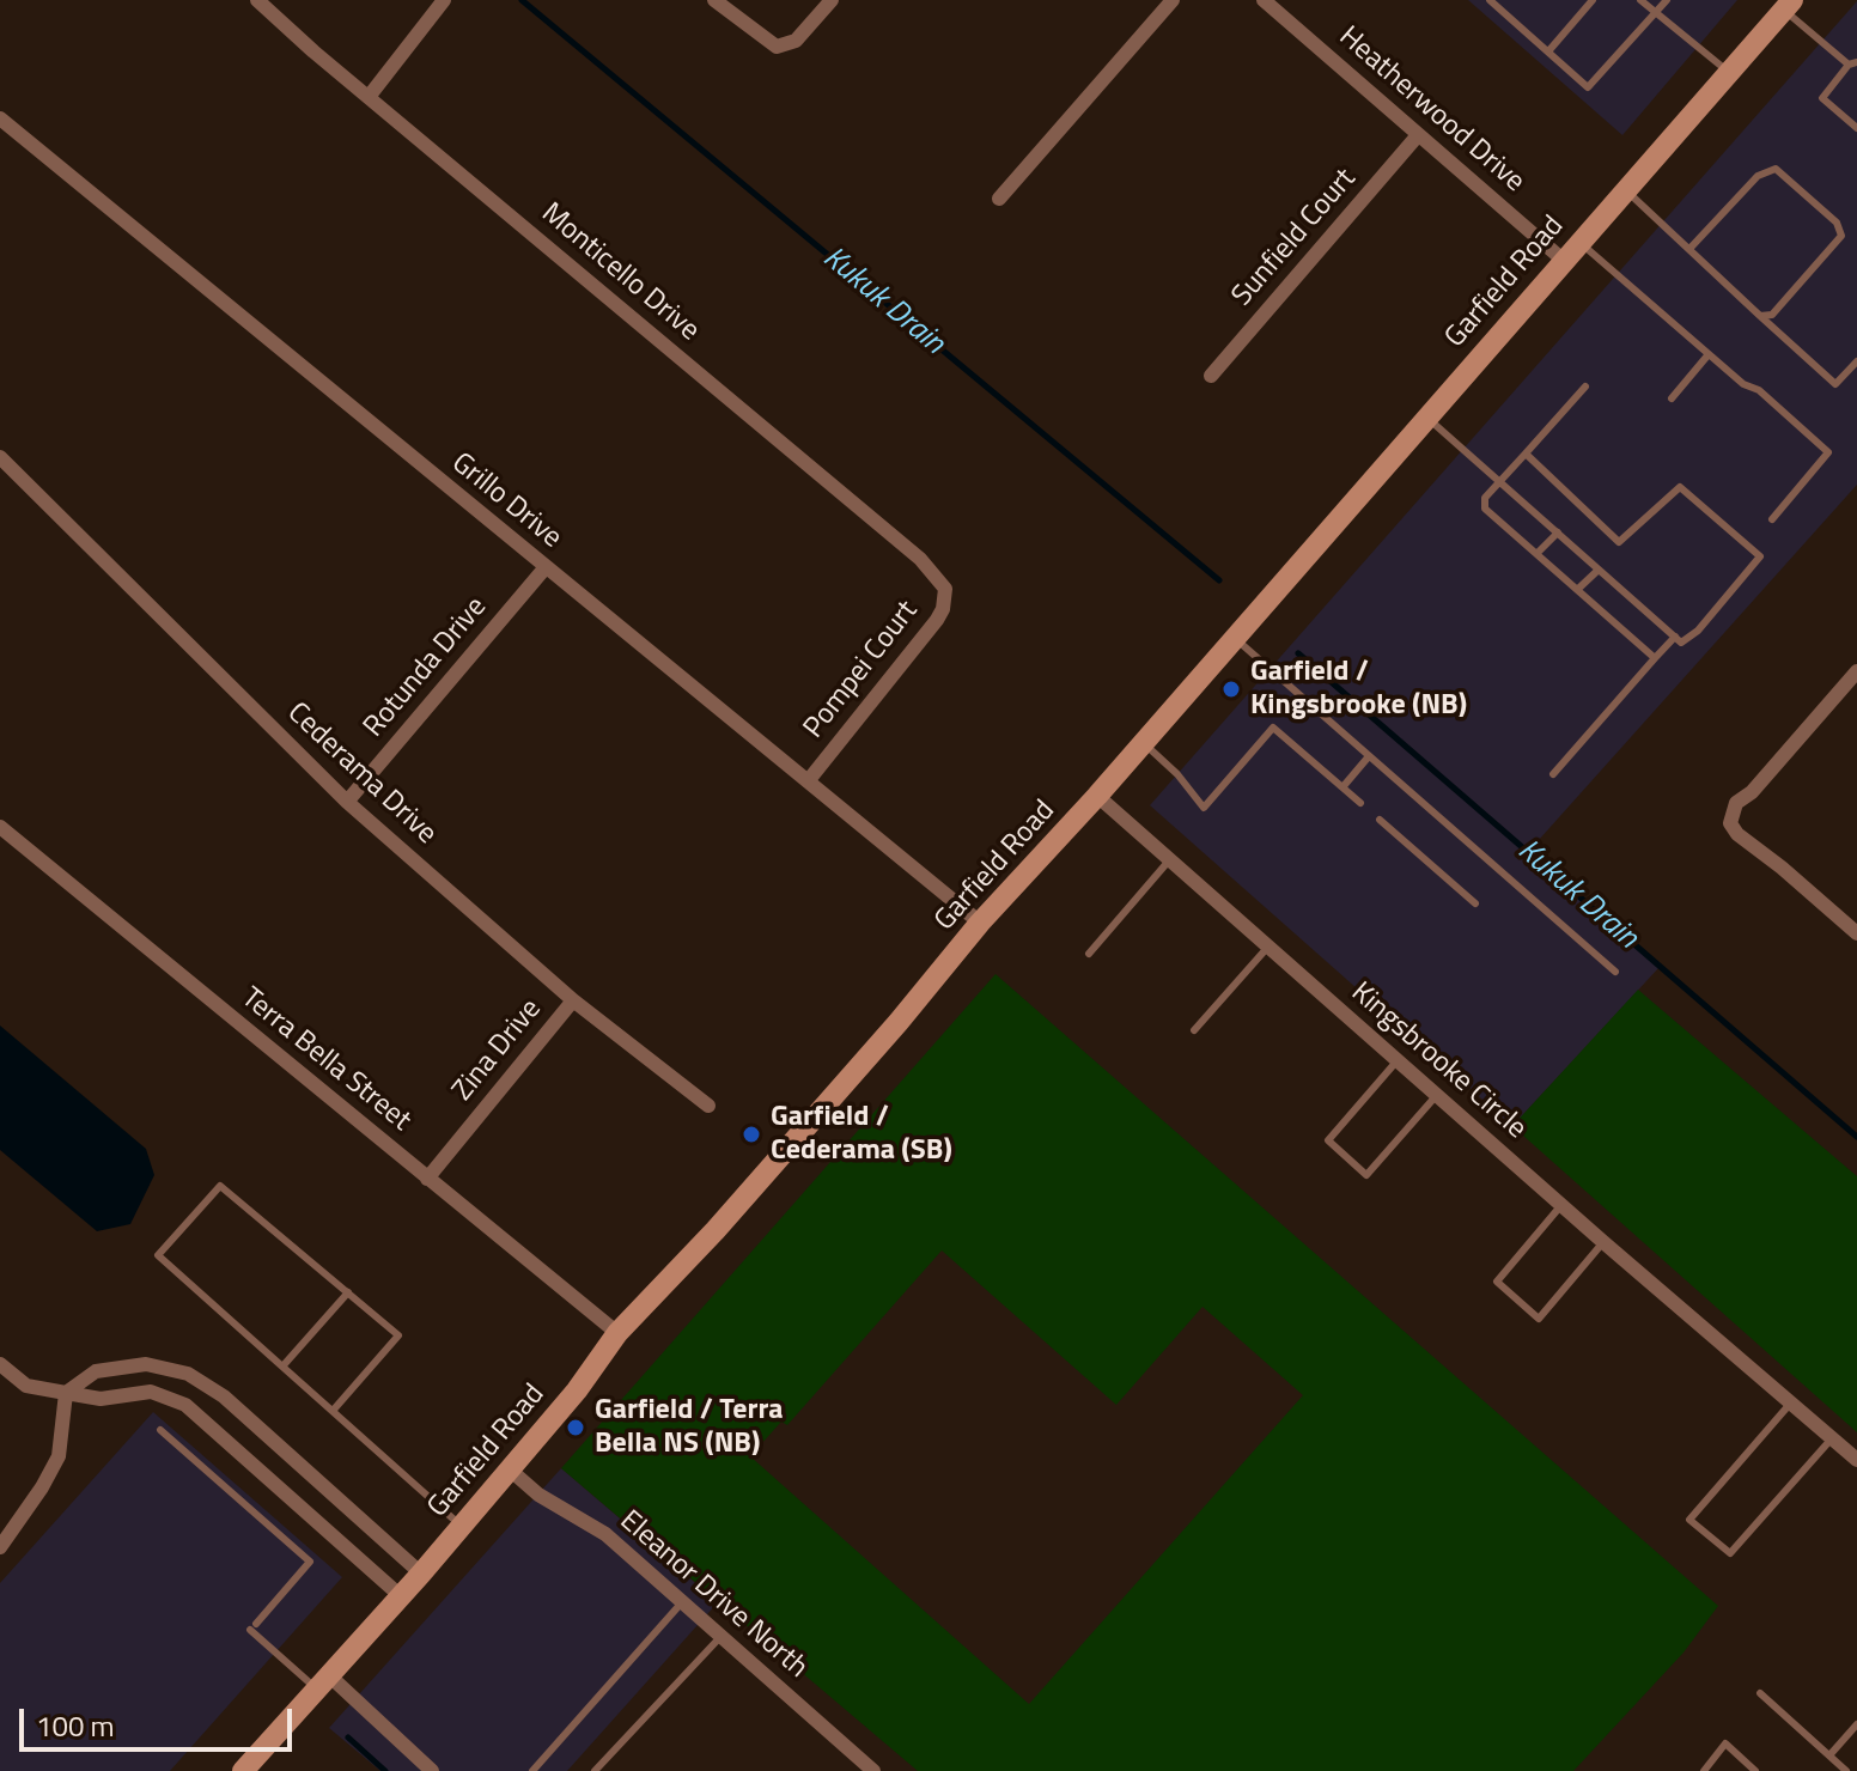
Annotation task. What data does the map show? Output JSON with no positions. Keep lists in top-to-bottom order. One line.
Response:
{"streets":{"main road":["Garfield Road"],"street":["Heatherwood Drive","Sunfield Court","Monticello Drive","Grillo Drive","Rotunda Drive","Pompei Court","Cederama Drive","Zina Drive","Terra Bella Street","Kingsbrooke Circle","Eleanor Drive North"]},"crossings":[["Heatherwood Drive","Sunfield Court"],["Heatherwood Drive","Garfield Road"],["Monticello Drive","Pompei Court"],["Garfield Road","Grillo Drive"],["Garfield Road","Terra Bella Street"],["Garfield Road","Kingsbrooke Circle"],["Garfield Road","Eleanor Drive North"],["Grillo Drive","Rotunda Drive"],["Grillo Drive","Pompei Court"],["Rotunda Drive","Cederama Drive"],["Cederama Drive","Zina Drive"],["Zina Drive","Terra Bella Street"]],"water":["Kukuk Drain"],"places":["Garfield / Kingsbrooke (NB)","Garfield / Cederama (SB)","Garfield / Terra Bella NS (NB)"],"scale_bar":"100 m"}
